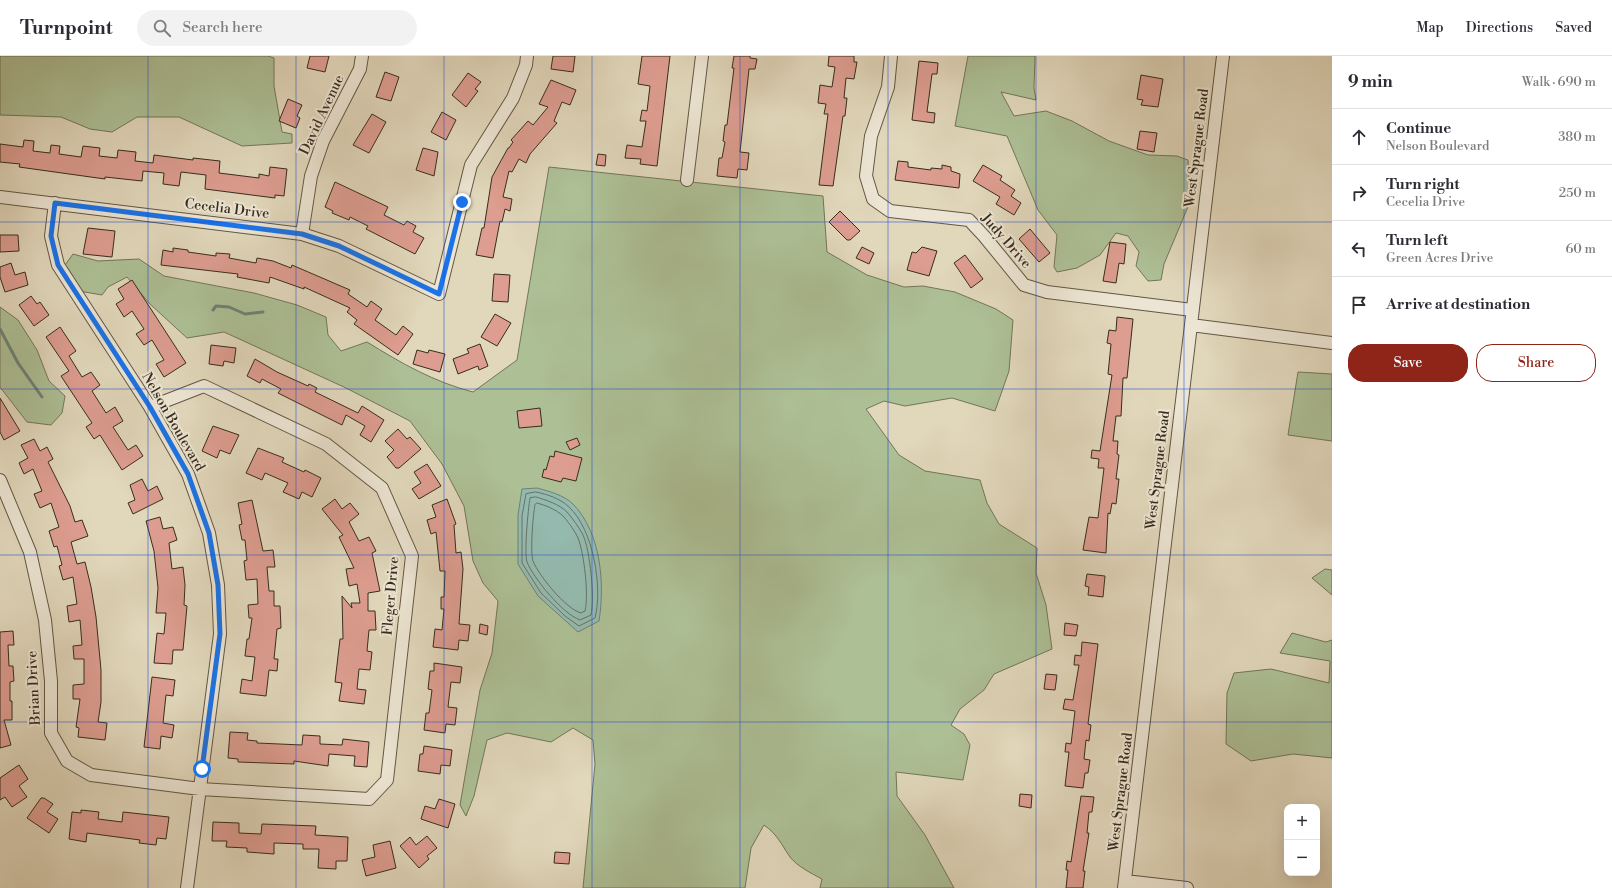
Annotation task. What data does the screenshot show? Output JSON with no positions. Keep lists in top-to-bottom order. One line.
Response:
{"streets":{"street":["David Avenue","West Sprague Road","Cecelia Drive","Judy Drive","Nelson Boulevard","Fleger Drive","Brian Drive"]},"crossings":[["David Avenue","Cecelia Drive"],["West Sprague Road","Judy Drive"],["Cecelia Drive","Nelson Boulevard"],["Nelson Boulevard","Fleger Drive"],["Nelson Boulevard","Brian Drive"],["Fleger Drive","Brian Drive"]],"page":{"header":"Turnpoint","search":"Search here","nav":["Map","Directions","Saved"],"heading":["9 min","Walk · 690 m"],"list":[["Continue","Nelson Boulevard","380 m"],["Turn right","Cecelia Drive","250 m"],["Turn left","Green Acres Drive","60 m"],"Arrive at destination"],"buttons":["Save","Share"],"map_buttons":["+","−"]}}
